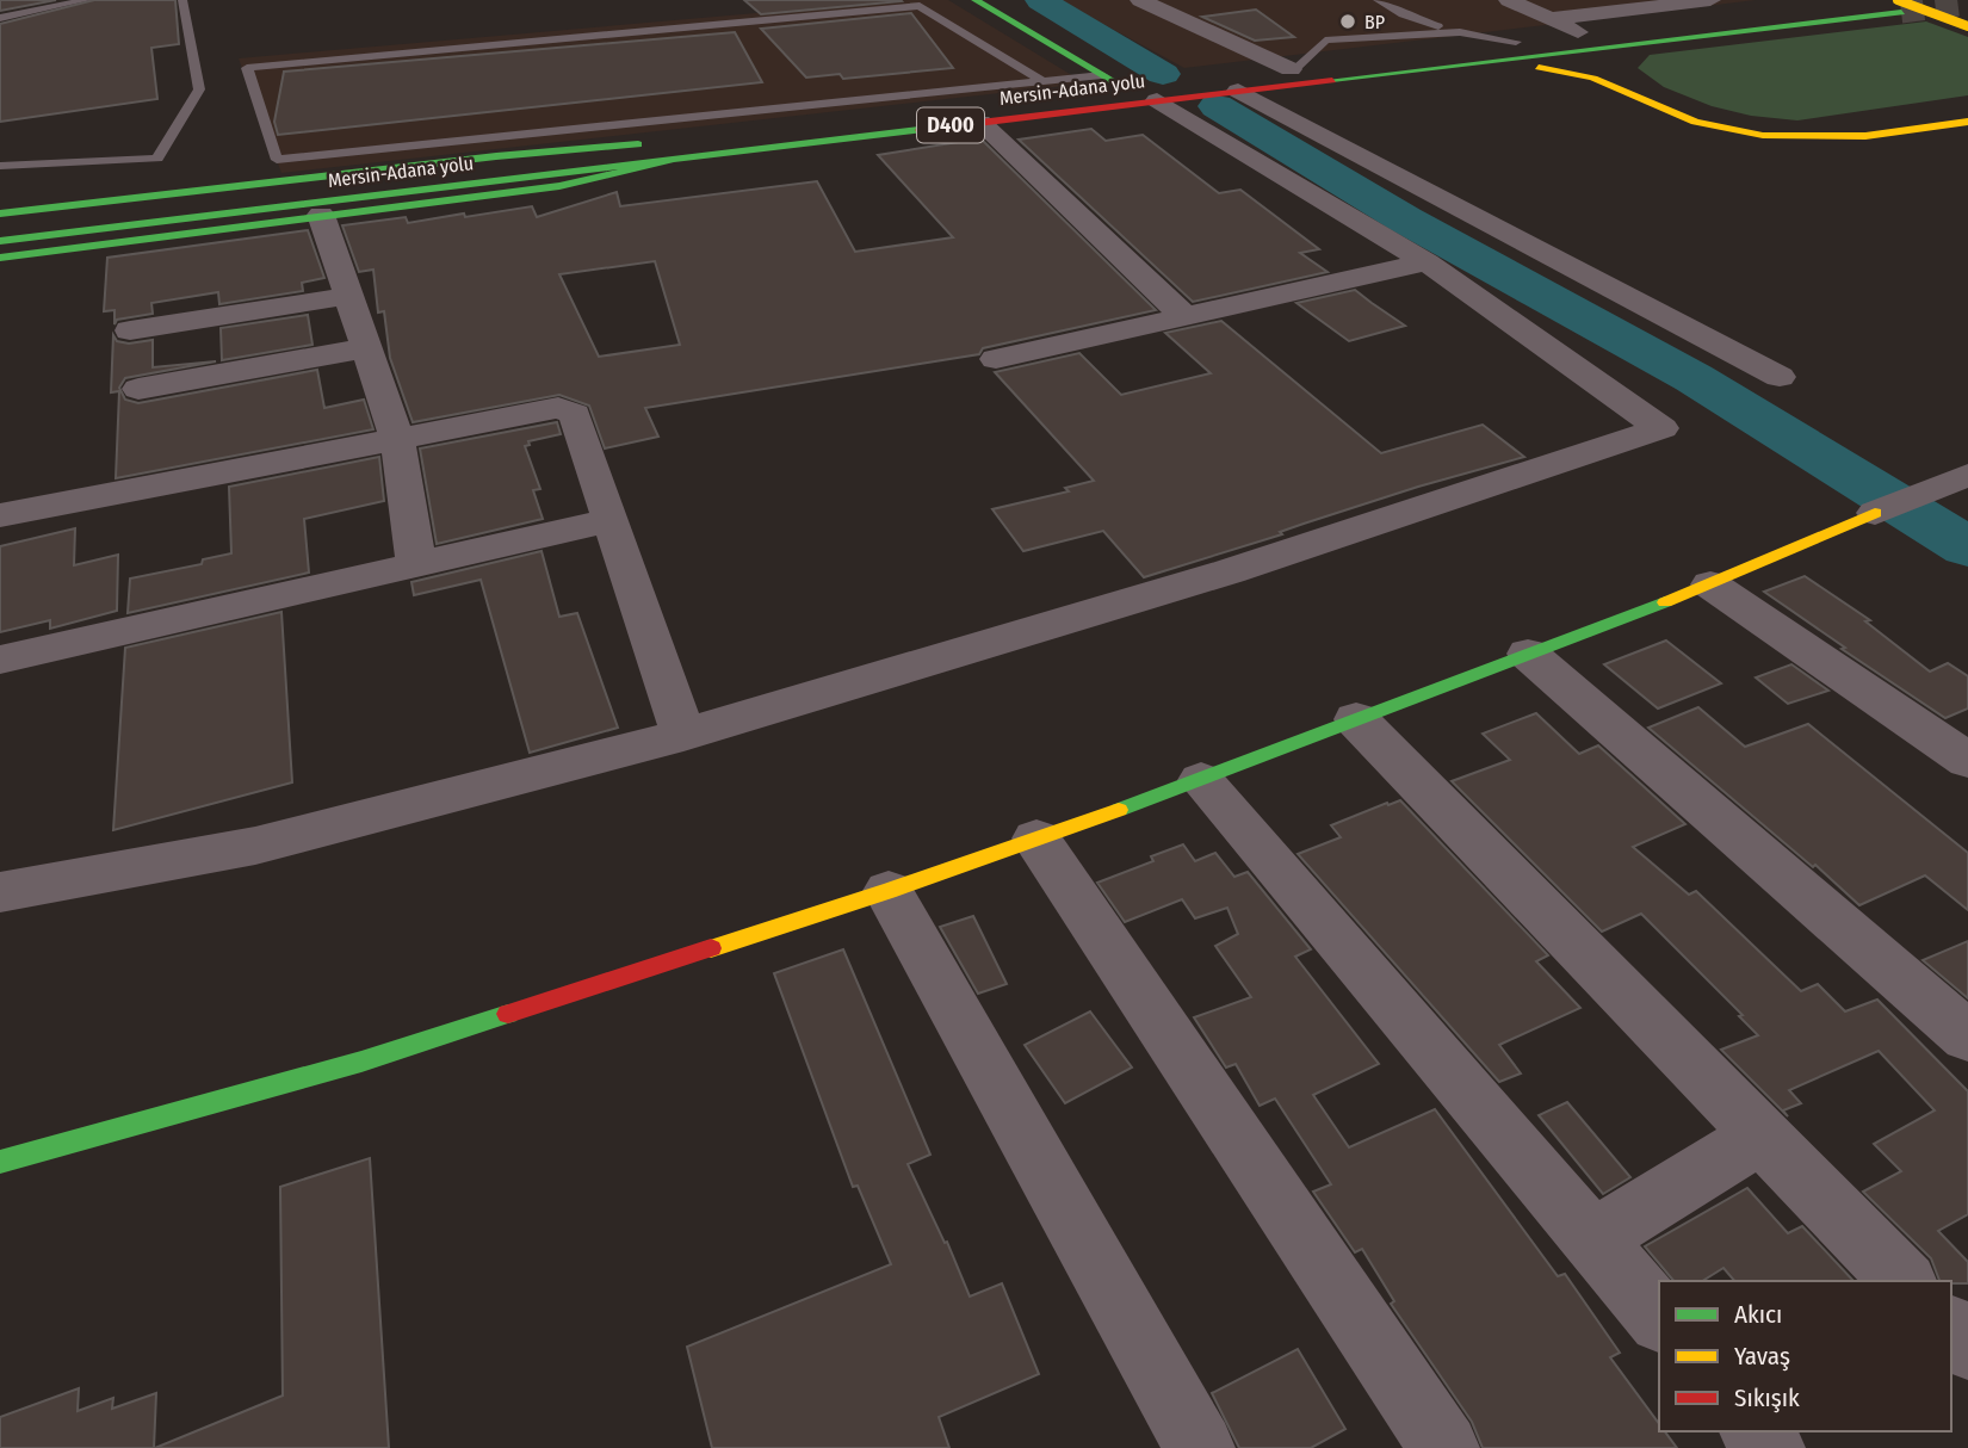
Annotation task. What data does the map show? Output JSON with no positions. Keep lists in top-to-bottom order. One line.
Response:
{"streets":{"main road":["Mersin-Adana yolu","D400"]},"places":["BP"],"legend":["Akıcı","Yavaş","Sıkışık"]}
